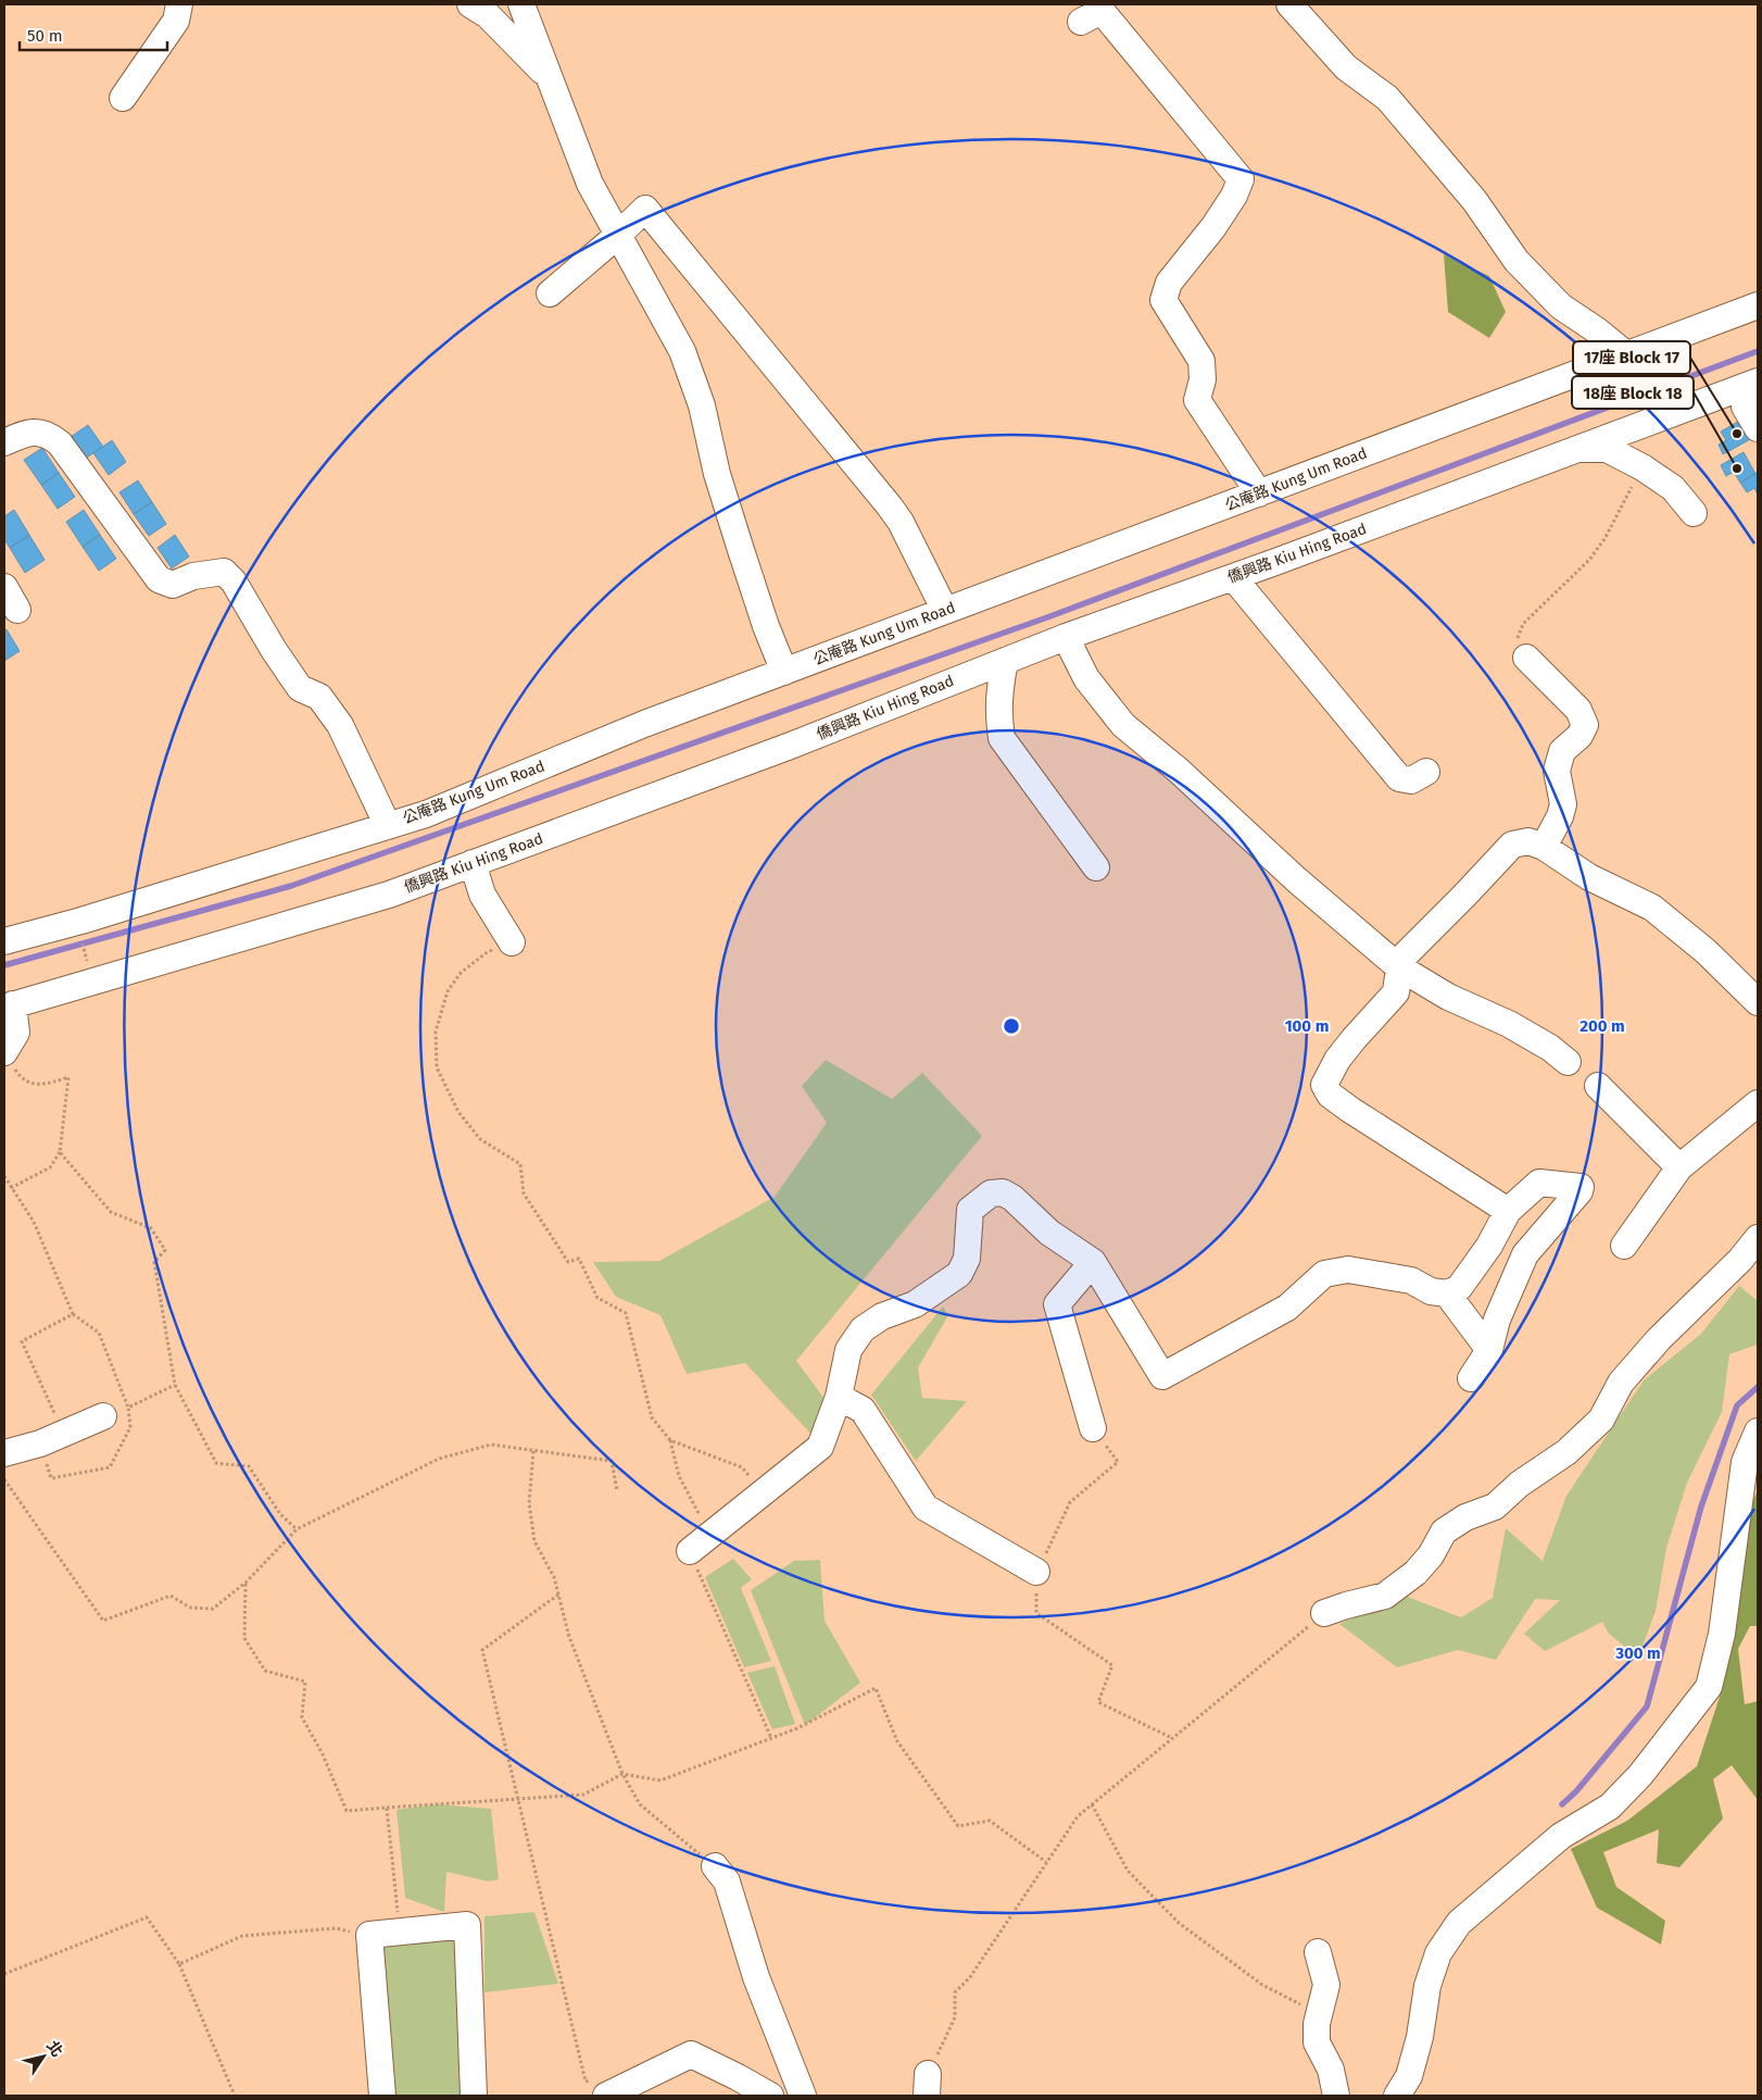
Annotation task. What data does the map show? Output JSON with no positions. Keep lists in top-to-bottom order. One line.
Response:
{"streets":{"street":["公庵路 Kung Um Road","僑興路 Kiu Hing Road"]},"places":["17座 Block 17","18座 Block 18"],"scale_bar":"50 m","north":"top right","rings":["100 m","200 m","300 m"]}
